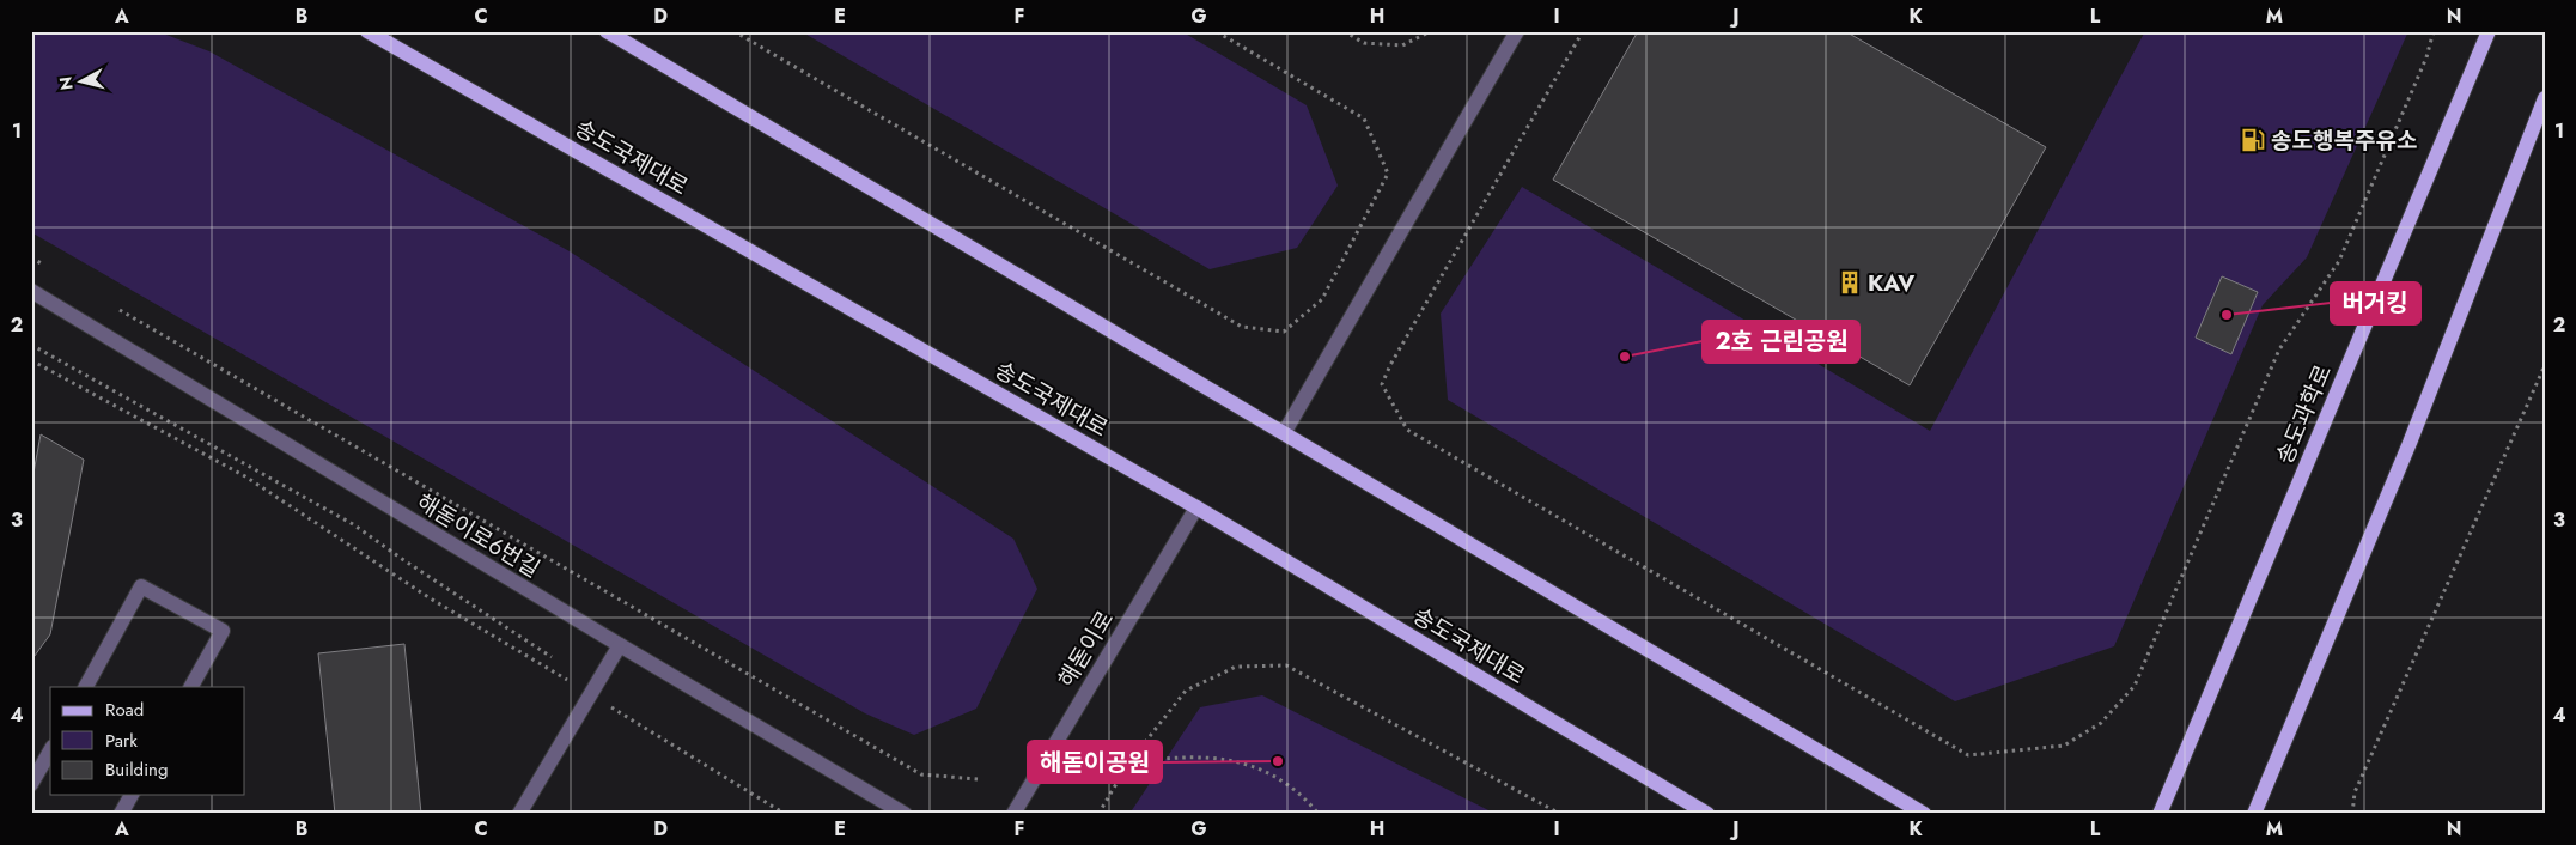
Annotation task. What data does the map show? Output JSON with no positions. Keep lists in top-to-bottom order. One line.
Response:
{"streets":{"main road":["송도국제대로","송도과학로"],"street":["해돋이로6번길","해돋이로"]},"crossings":[["송도국제대로","해돋이로"]],"places":{"fuel station":["송도행복주유소"],"building":["KAV"],"other":["버거킹","2호 근린공원","해돋이공원"]},"legend":["Road","Park","Building"],"north":"left","grid":{"columns":["A","B","C","D","E","F","G","H","I","J","K","L","M","N"],"rows":["1","2","3","4"]}}
